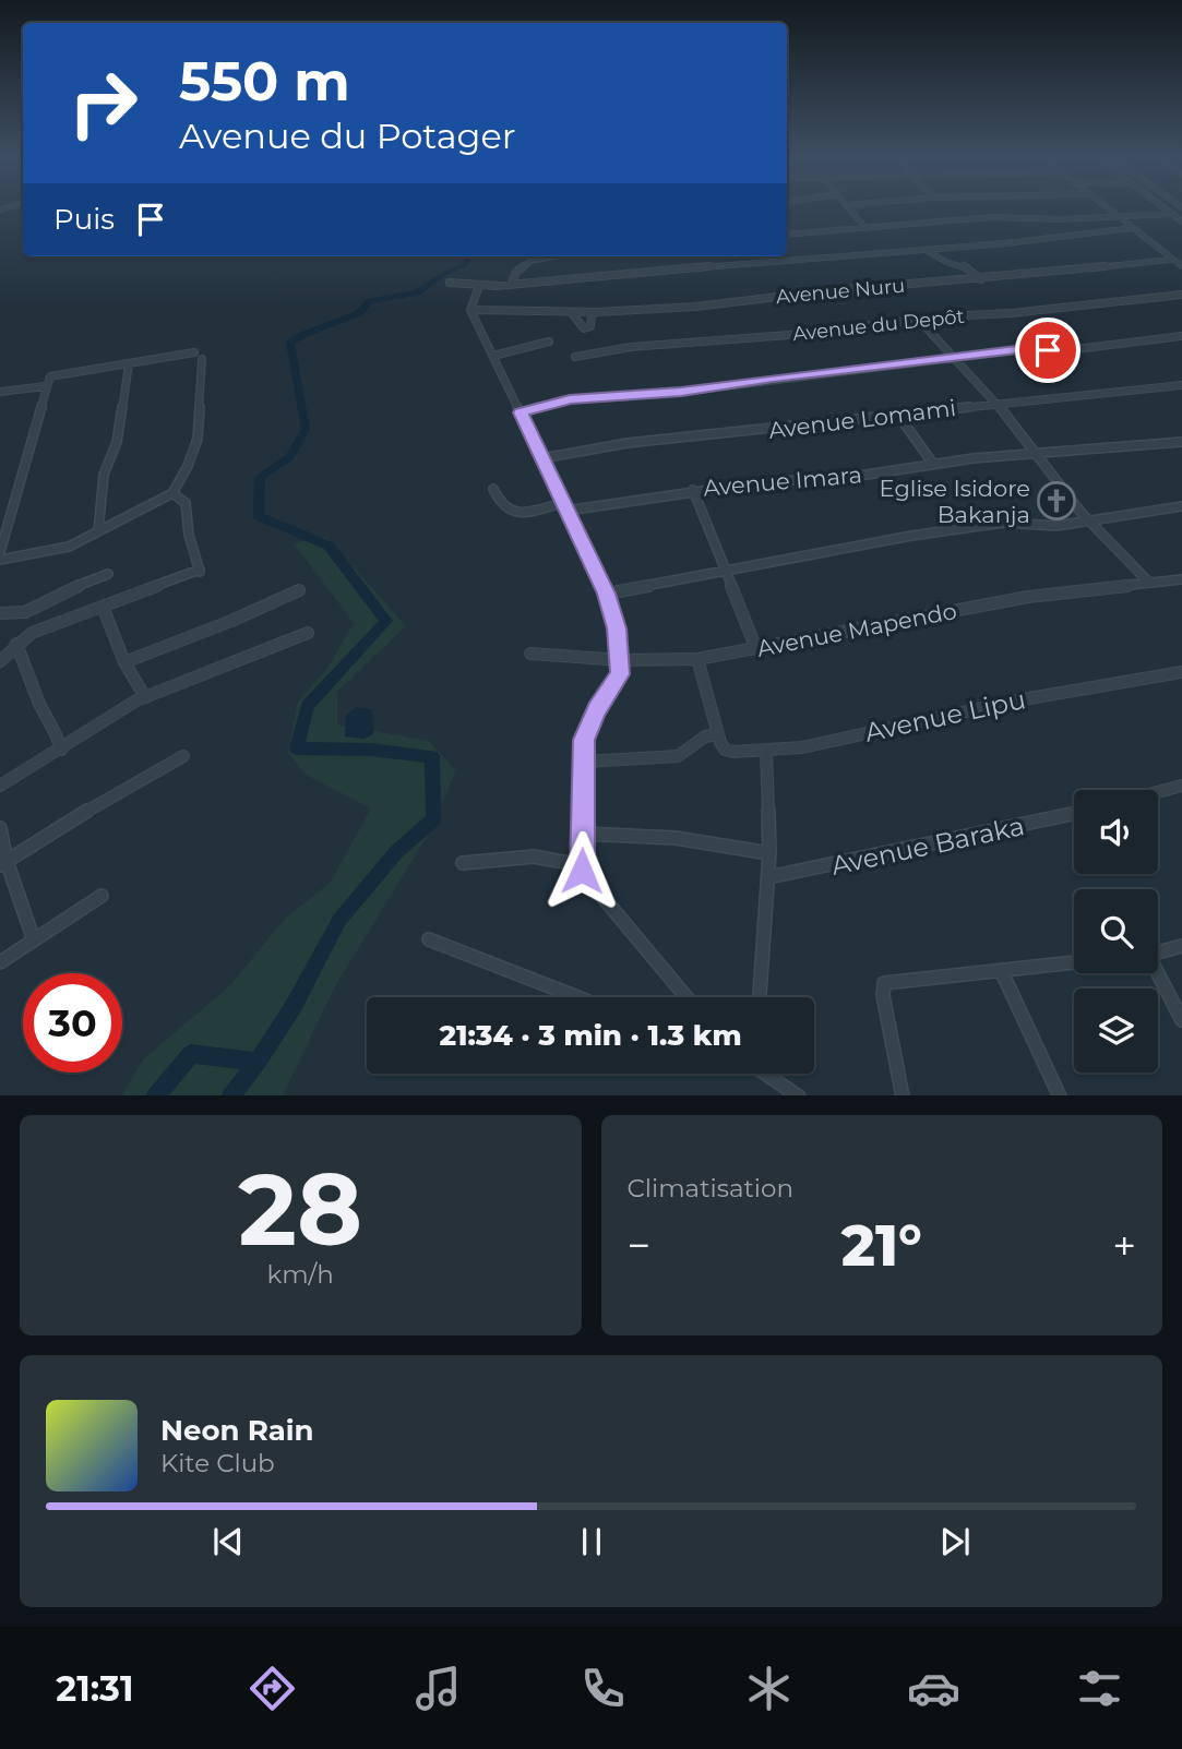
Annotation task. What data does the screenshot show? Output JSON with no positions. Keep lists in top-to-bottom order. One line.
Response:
{"streets":{"street":["Avenue Nuru","Avenue du Depôt","Avenue Lomami","Avenue Imara","Avenue Mapendo","Avenue Lipu","Avenue Baraka"]},"places":{"church":["Eglise Isidore Bakanja"]},"page":{"turn":["550 m","Avenue du Potager"],"then":"Puis","limit":"30","trip":"21:34 · 3 min · 1.3 km","tile":[["28","km/h"],"Climatisation"],"heat":["−","21°","+"],"song":["Neon Rain","Kite Club"],"tabs":"21:31"}}
